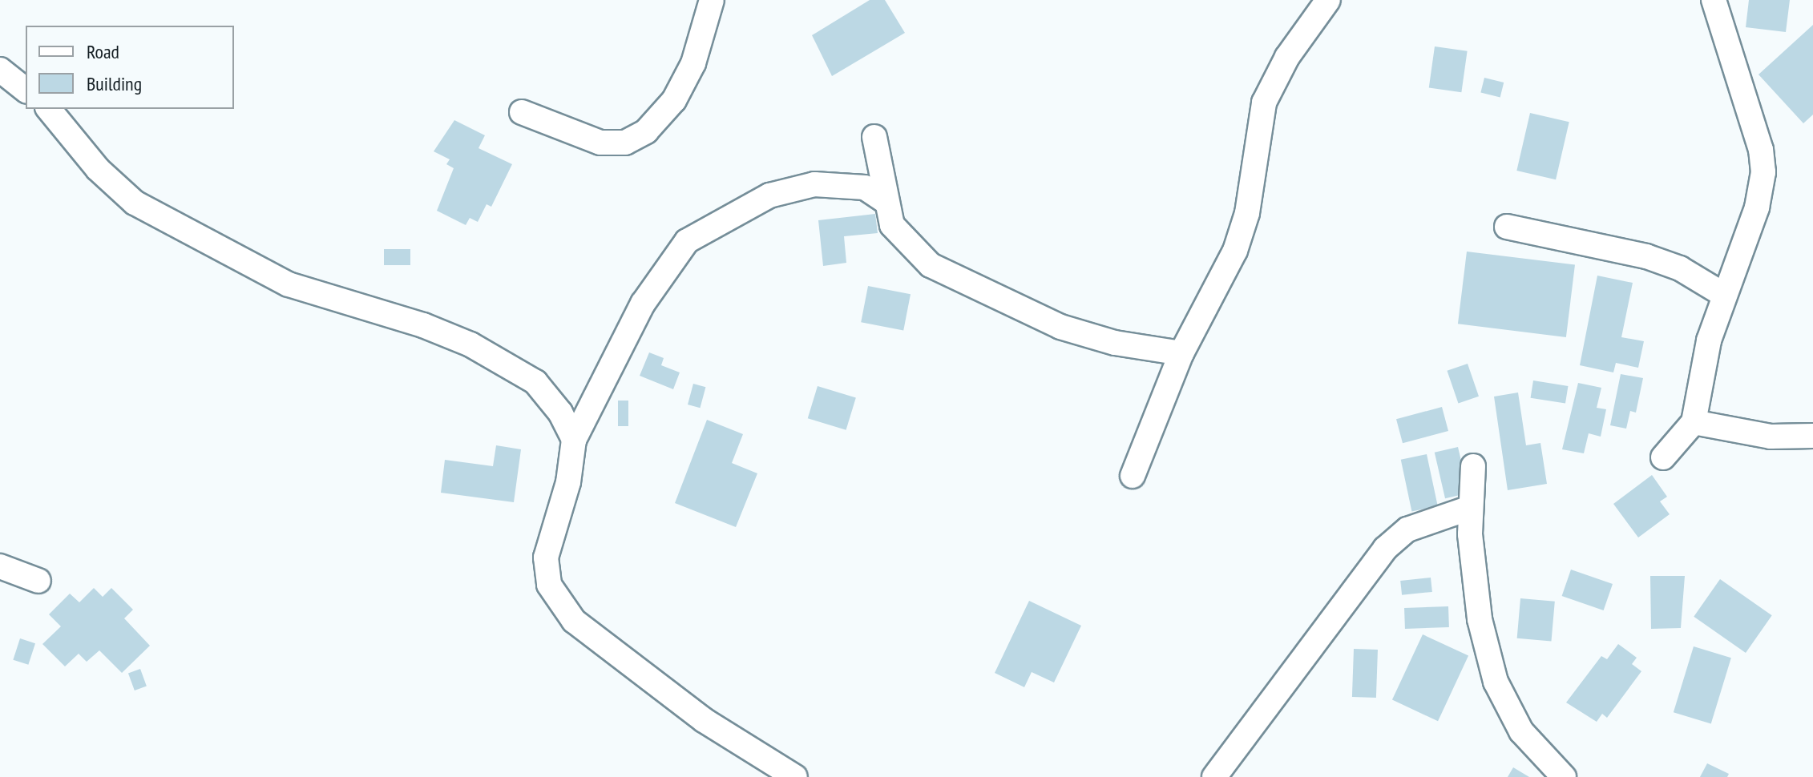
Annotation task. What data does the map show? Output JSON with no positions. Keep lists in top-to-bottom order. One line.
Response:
{"legend":["Road","Building"]}
